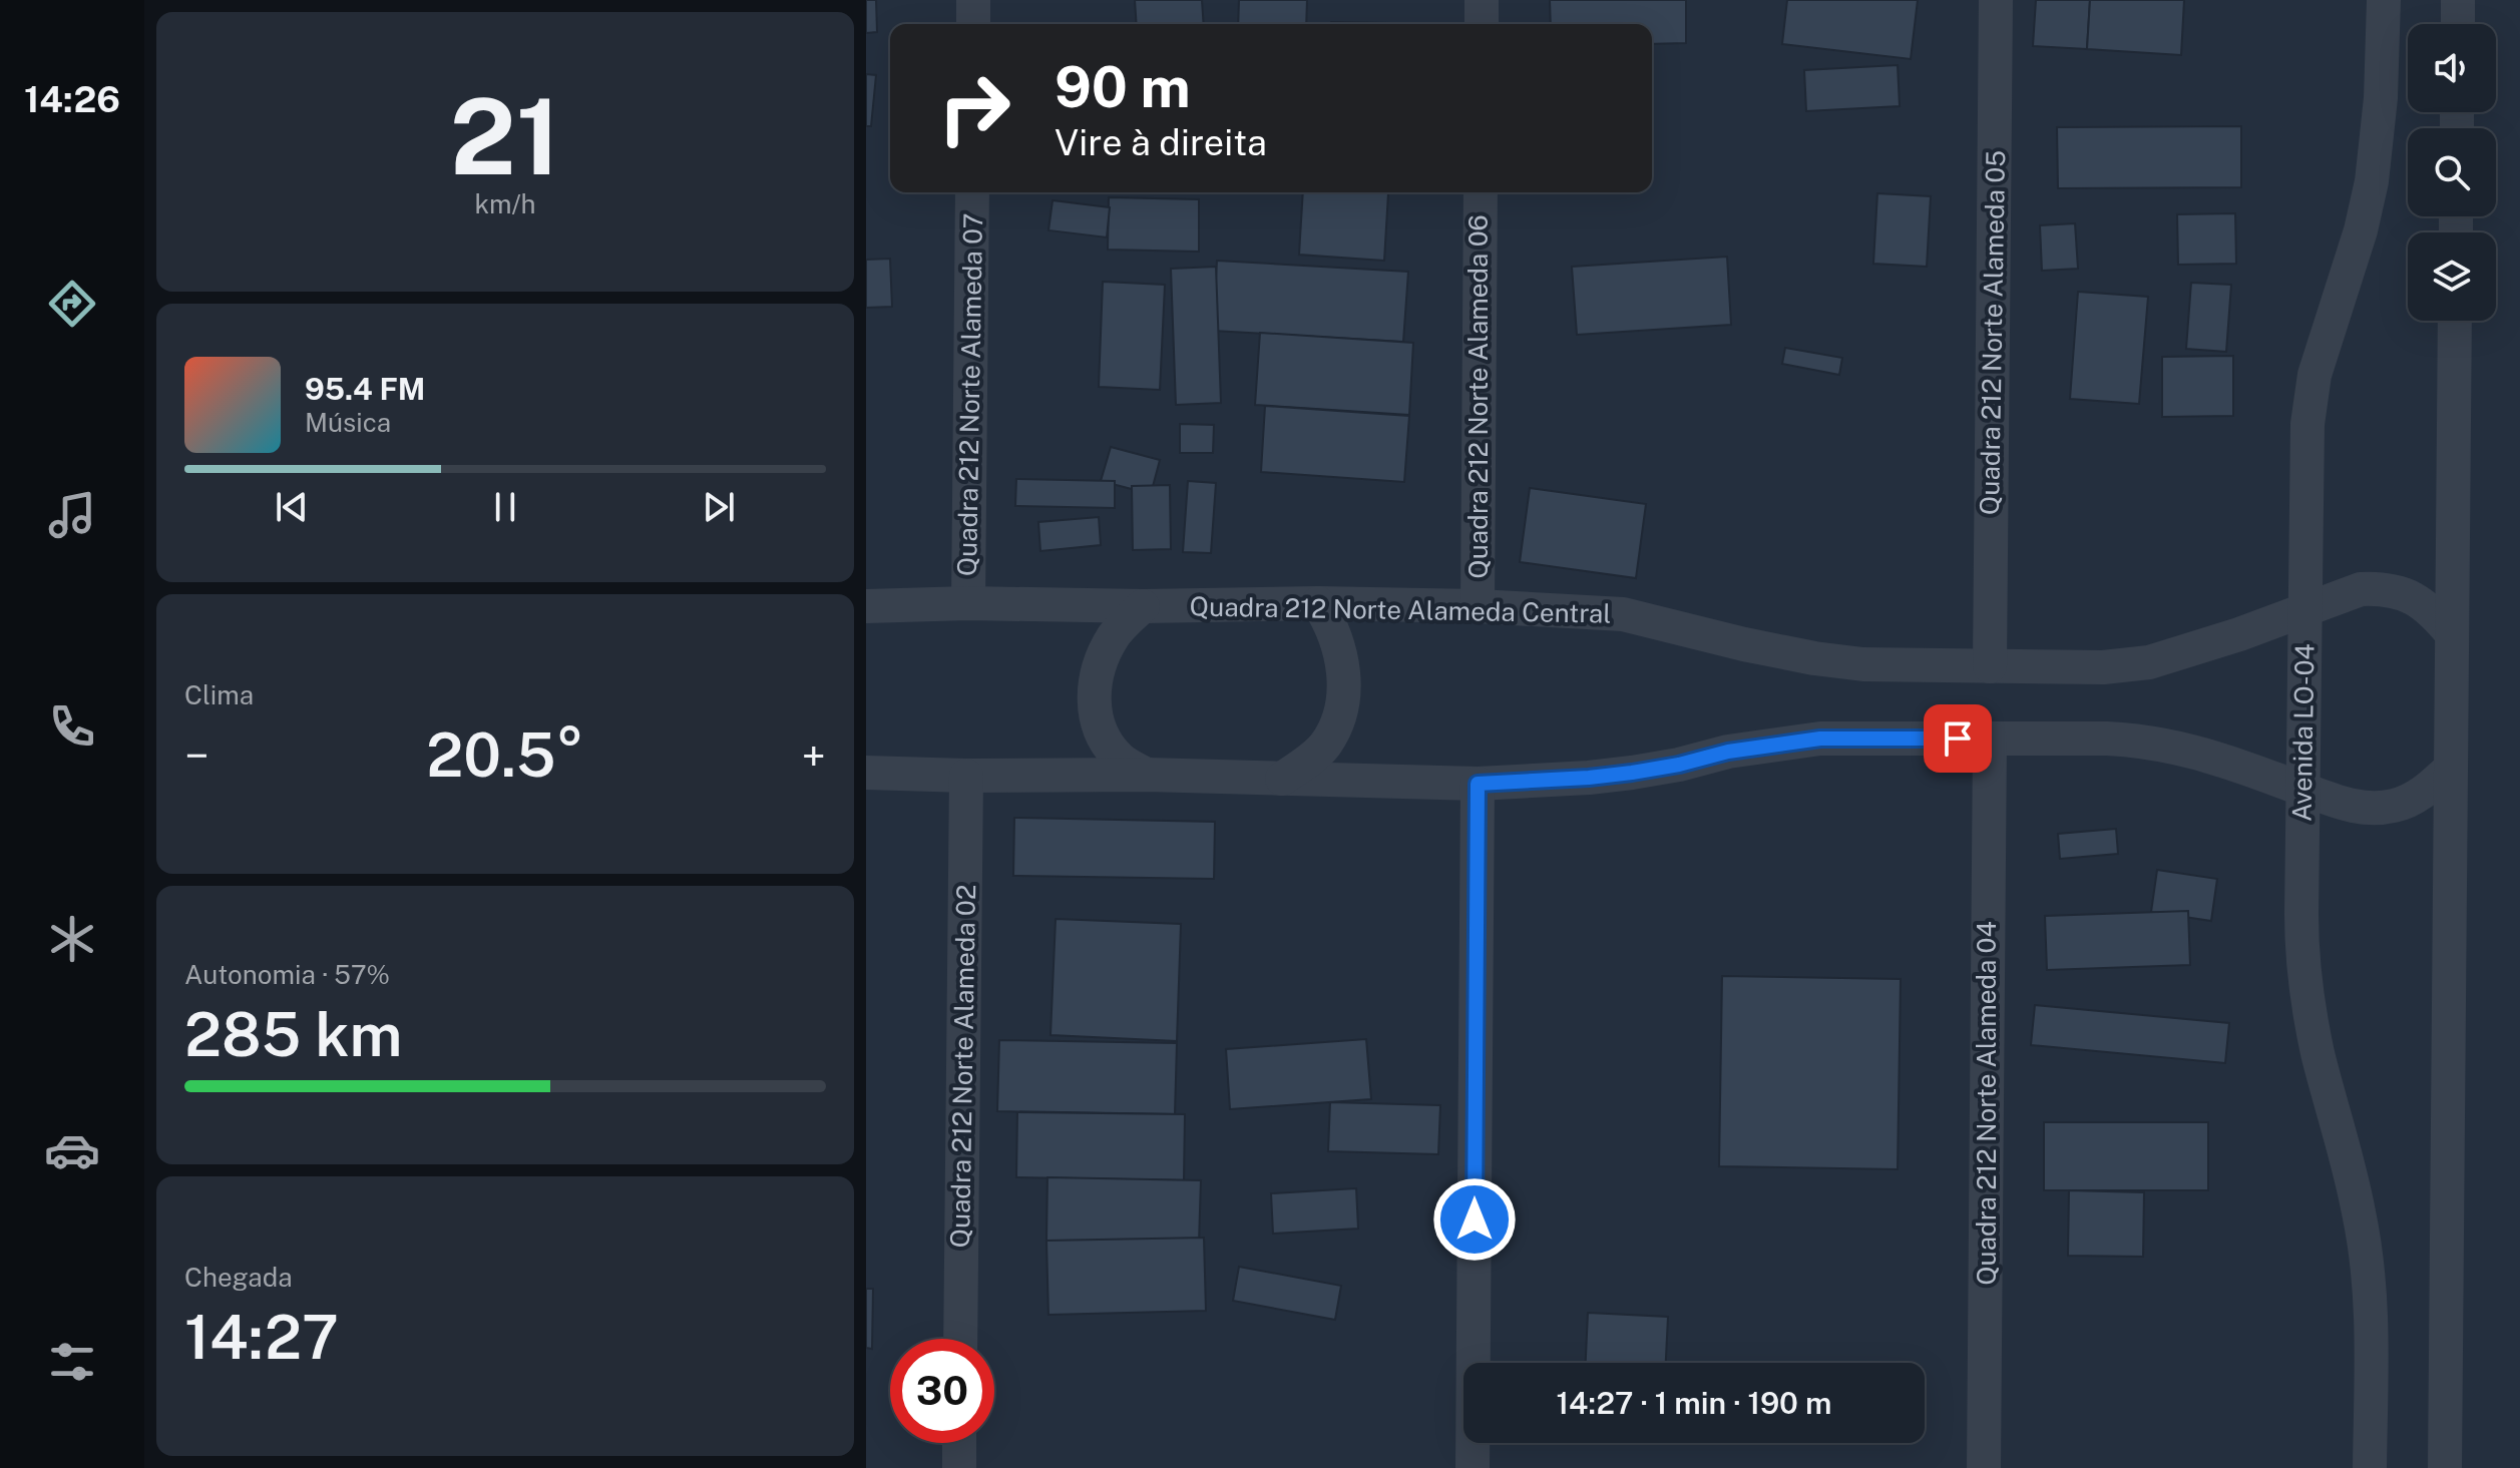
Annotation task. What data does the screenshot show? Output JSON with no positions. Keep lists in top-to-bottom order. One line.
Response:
{"streets":{"street":["Quadra 212 Norte Alameda 05","Quadra 212 Norte Alameda 07","Quadra 212 Norte Alameda 06","Quadra 212 Norte Alameda Central","Avenida LO-04","Quadra 212 Norte Alameda 02","Quadra 212 Norte Alameda 04"]},"crossings":[["Quadra 212 Norte Alameda 05","Quadra 212 Norte Alameda Central"],["Quadra 212 Norte Alameda 07","Quadra 212 Norte Alameda Central"],["Quadra 212 Norte Alameda 06","Quadra 212 Norte Alameda Central"],["Quadra 212 Norte Alameda Central","Avenida LO-04"]],"page":{"tabs":"14:26","tile":[["21","km/h"],"Clima",["Autonomia · 57%","285 km"],["Chegada","14:27"]],"turn":["90 m","Vire à direita"],"song":["95.4 FM","Música"],"heat":["−","20.5°","+"],"limit":"30","trip":"14:27 · 1 min · 190 m"}}
